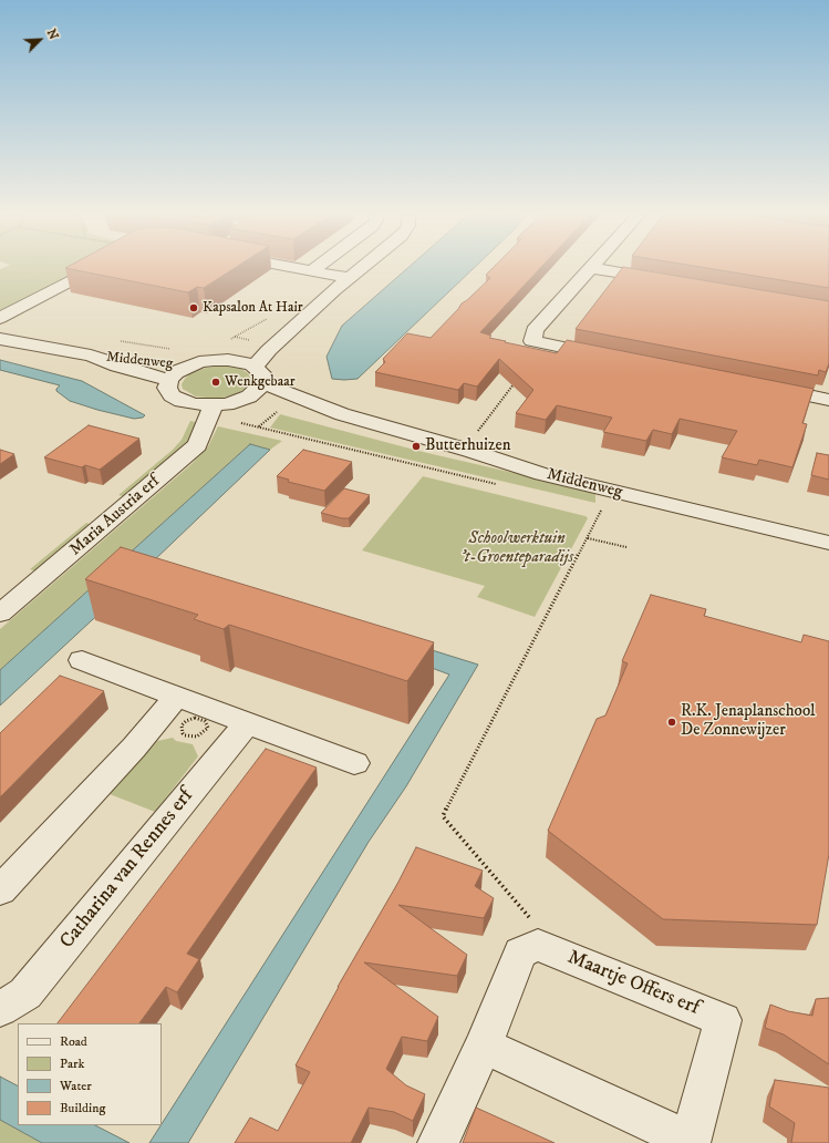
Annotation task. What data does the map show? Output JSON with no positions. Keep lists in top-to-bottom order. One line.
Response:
{"streets":{"street":["Middenweg","Maria Austria erf","Catharina van Rennes erf","Maartje Offers erf"]},"parks":["Schoolwerktuin 't-Groenteparadijs"],"places":["Kapsalon At Hair","Wenkgebaar","Butterhuizen","R.K. Jenaplanschool De Zonnewijzer"],"legend":["Road","Park","Water","Building"],"north":"top right"}
